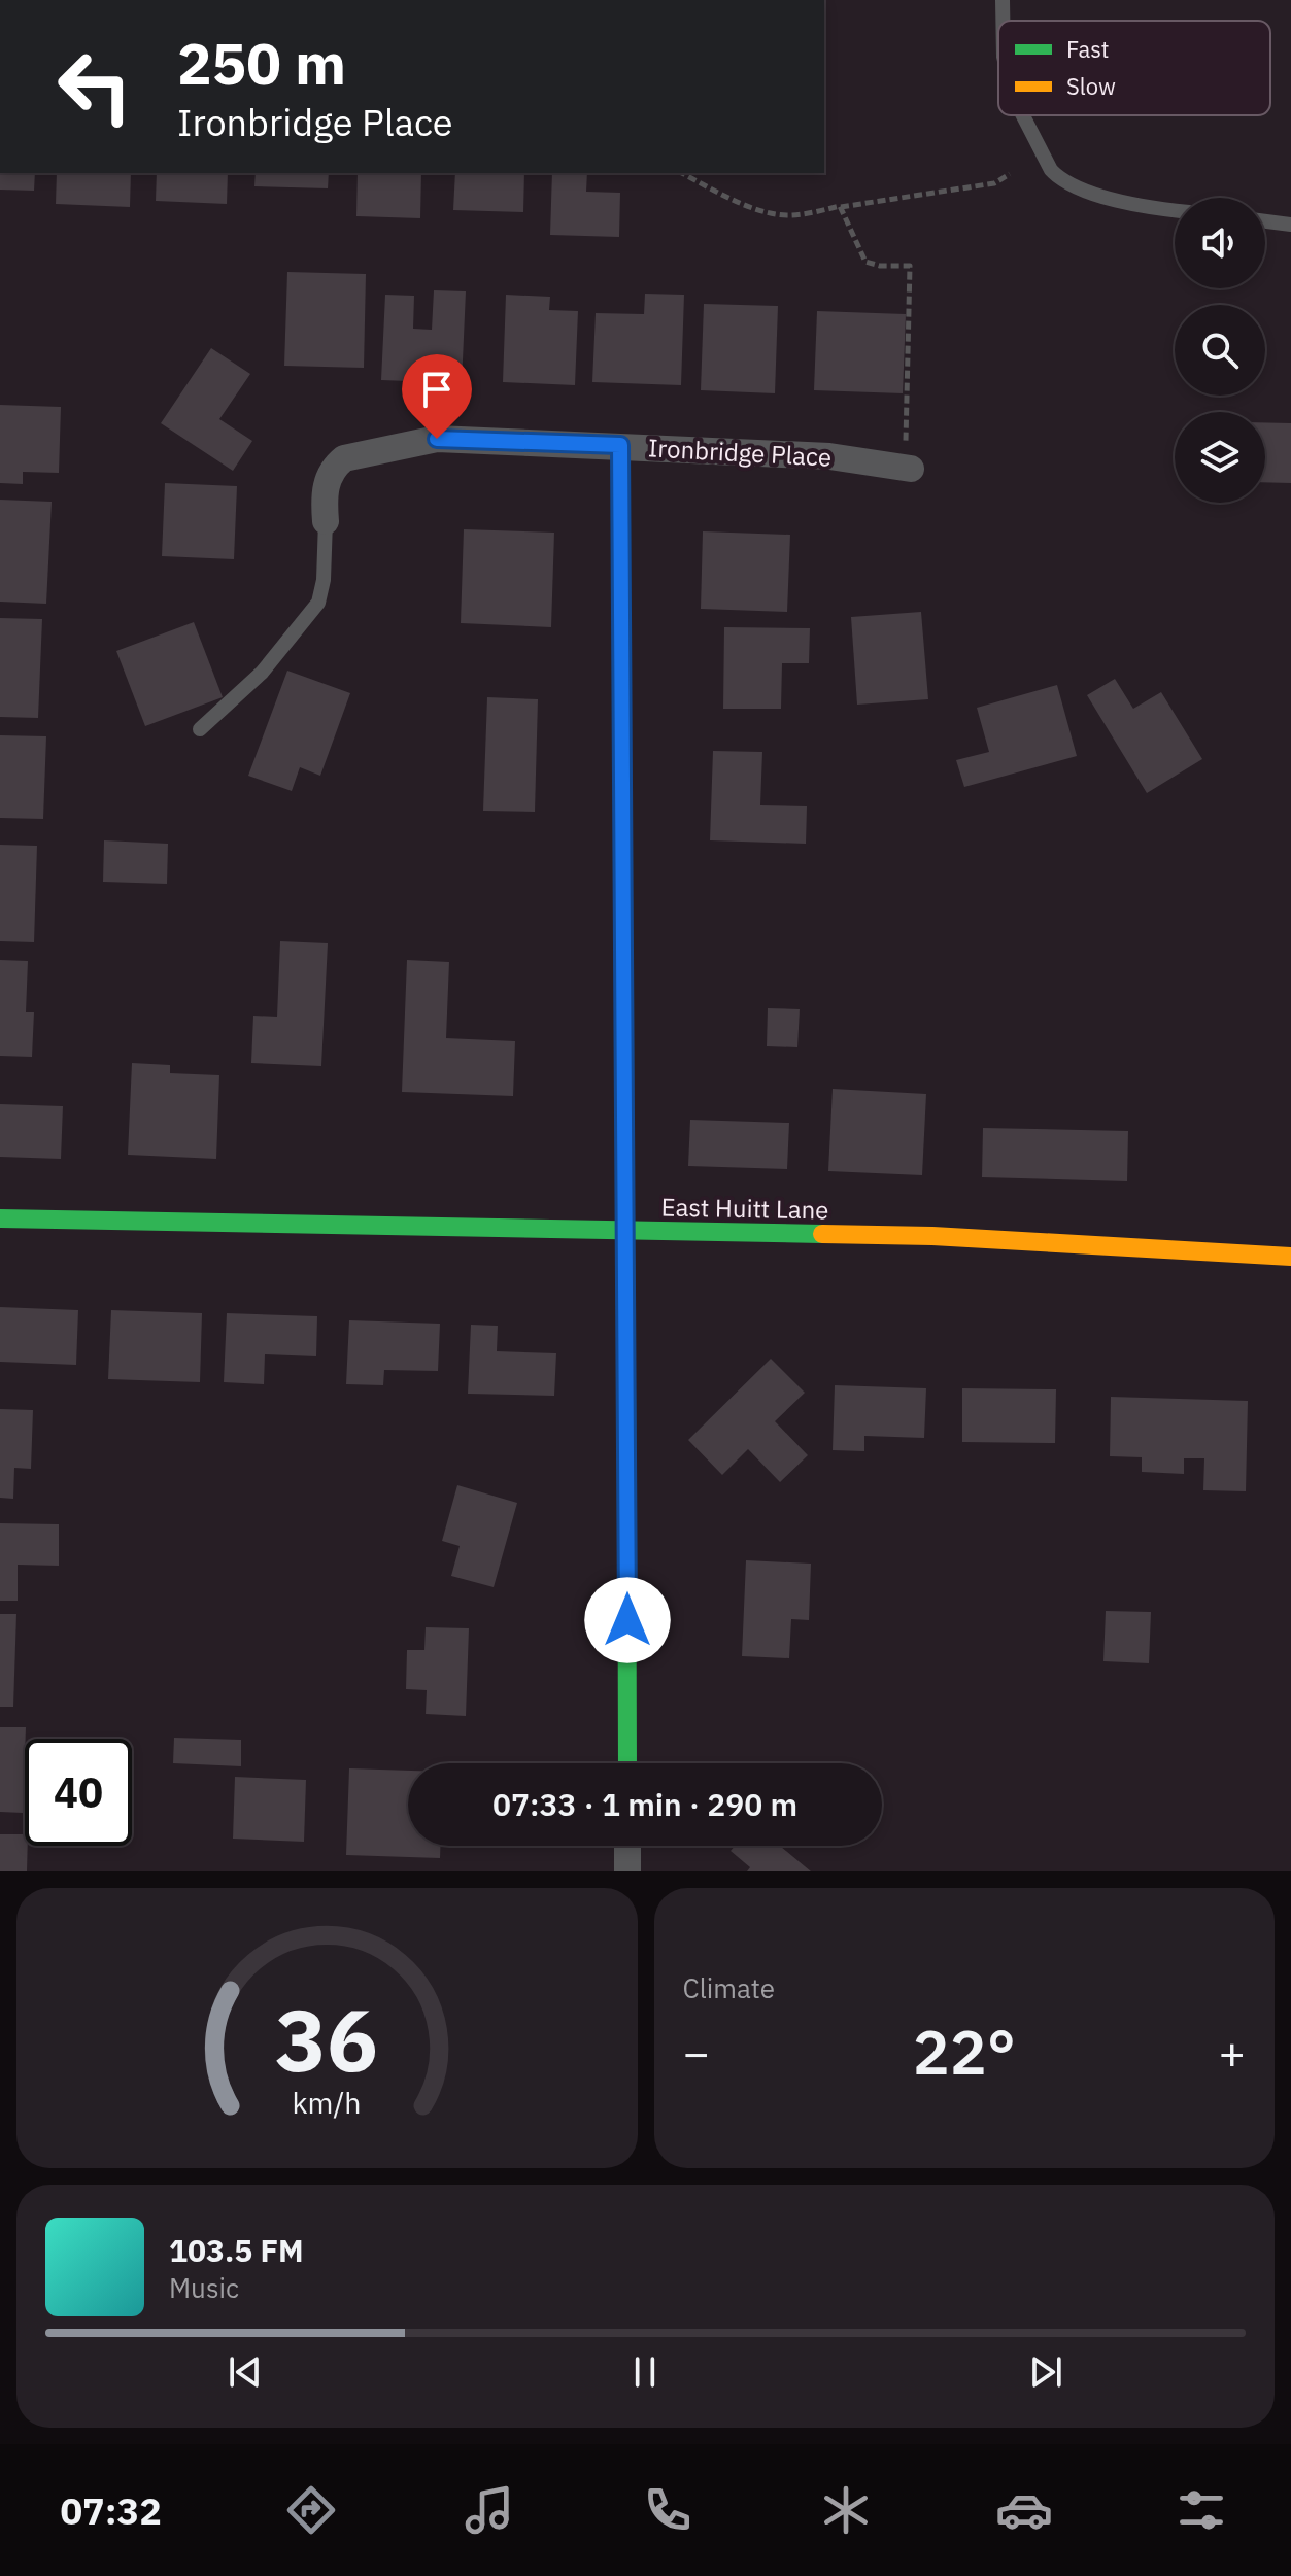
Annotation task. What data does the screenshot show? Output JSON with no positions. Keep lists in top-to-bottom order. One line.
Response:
{"streets":{"street":["Ironbridge Place","East Huitt Lane"]},"legend":["Fast","Slow"],"page":{"turn":["250 m","Ironbridge Place"],"limit":"40","trip":"07:33 · 1 min · 290 m","tile":"Climate","heat":["−","22°","+"],"song":["103.5 FM","Music"],"tabs":"07:32","gauge":["36","km/h"]}}
